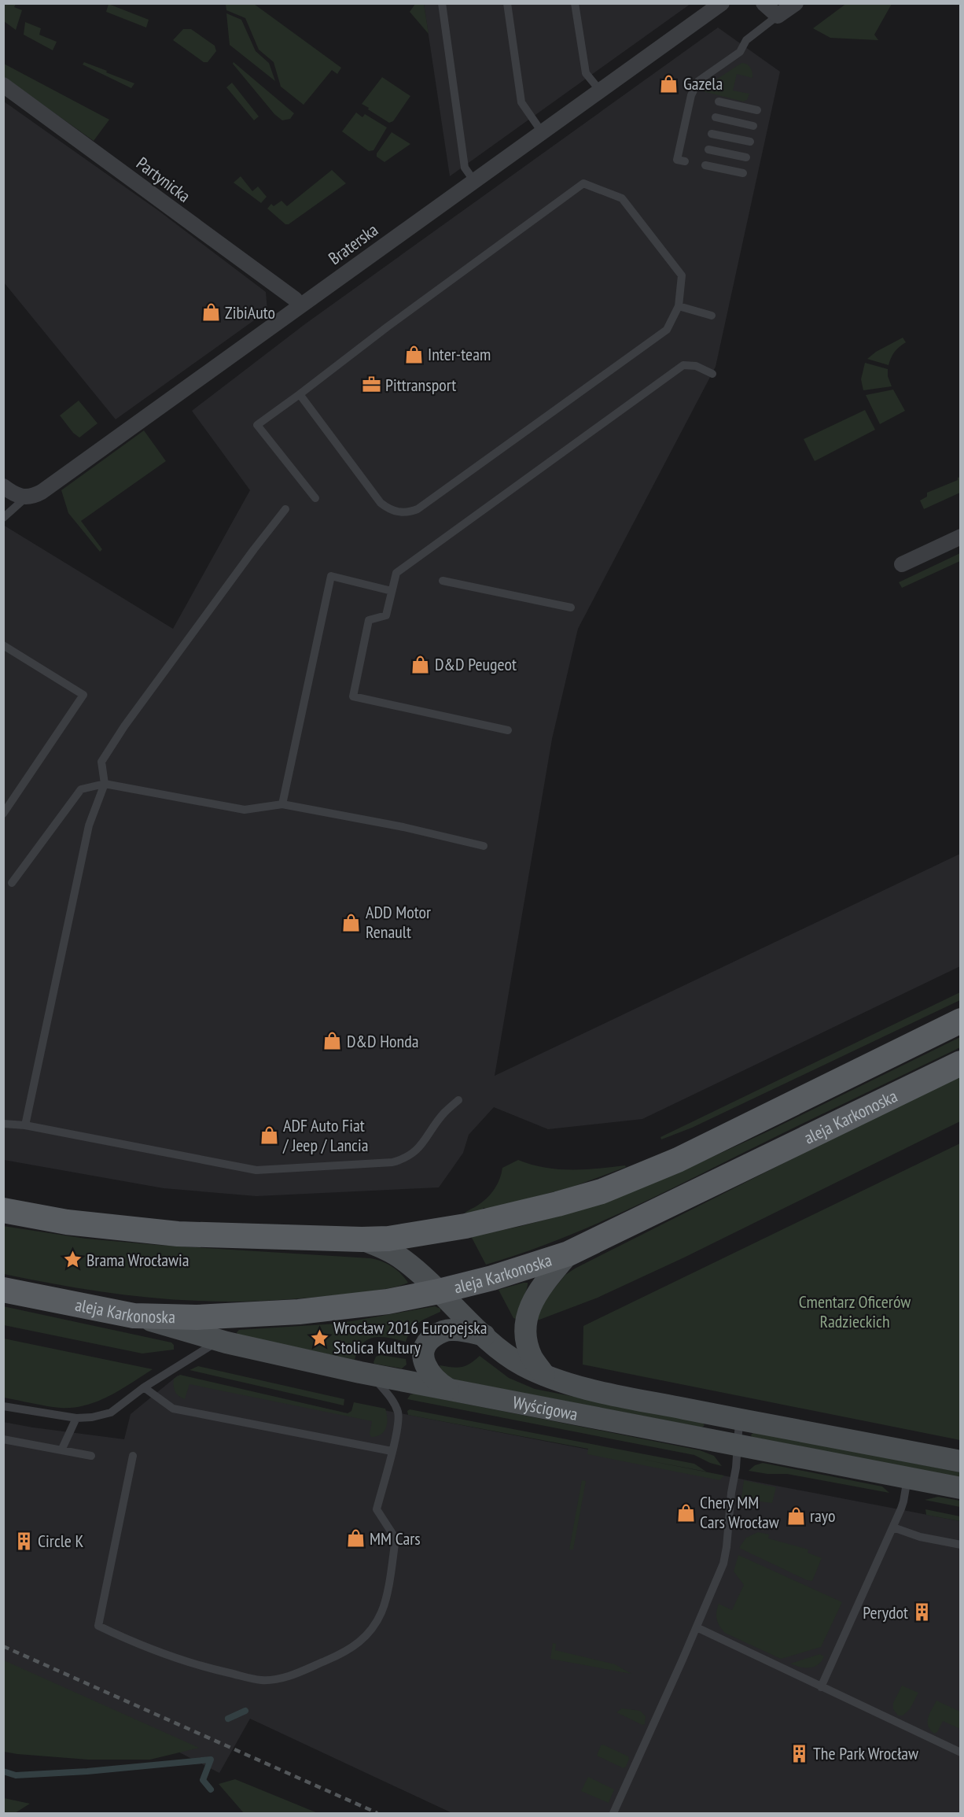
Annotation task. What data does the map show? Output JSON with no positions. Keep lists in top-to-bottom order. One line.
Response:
{"streets":{"main road":["aleja Karkonoska","Wyścigowa"],"street":["Partynicka","Braterska"]},"crossings":[["Partynicka","Braterska"],["aleja Karkonoska","Wyścigowa"]],"parks":["Cmentarz Oficerów Radzieckich"],"places":{"shop":["Gazela","ZibiAuto","Inter-team","D&D Peugeot","ADD Motor Renault","D&D Honda","ADF Auto Fiat / Jeep / Lancia","Chery MM Cars Wrocław","rayo","MM Cars"],"office":["Pittransport"],"place":["Brama Wrocławia","Wrocław 2016 Europejska Stolica Kultury"],"building":["Circle K","Perydot","The Park Wrocław"]}}
